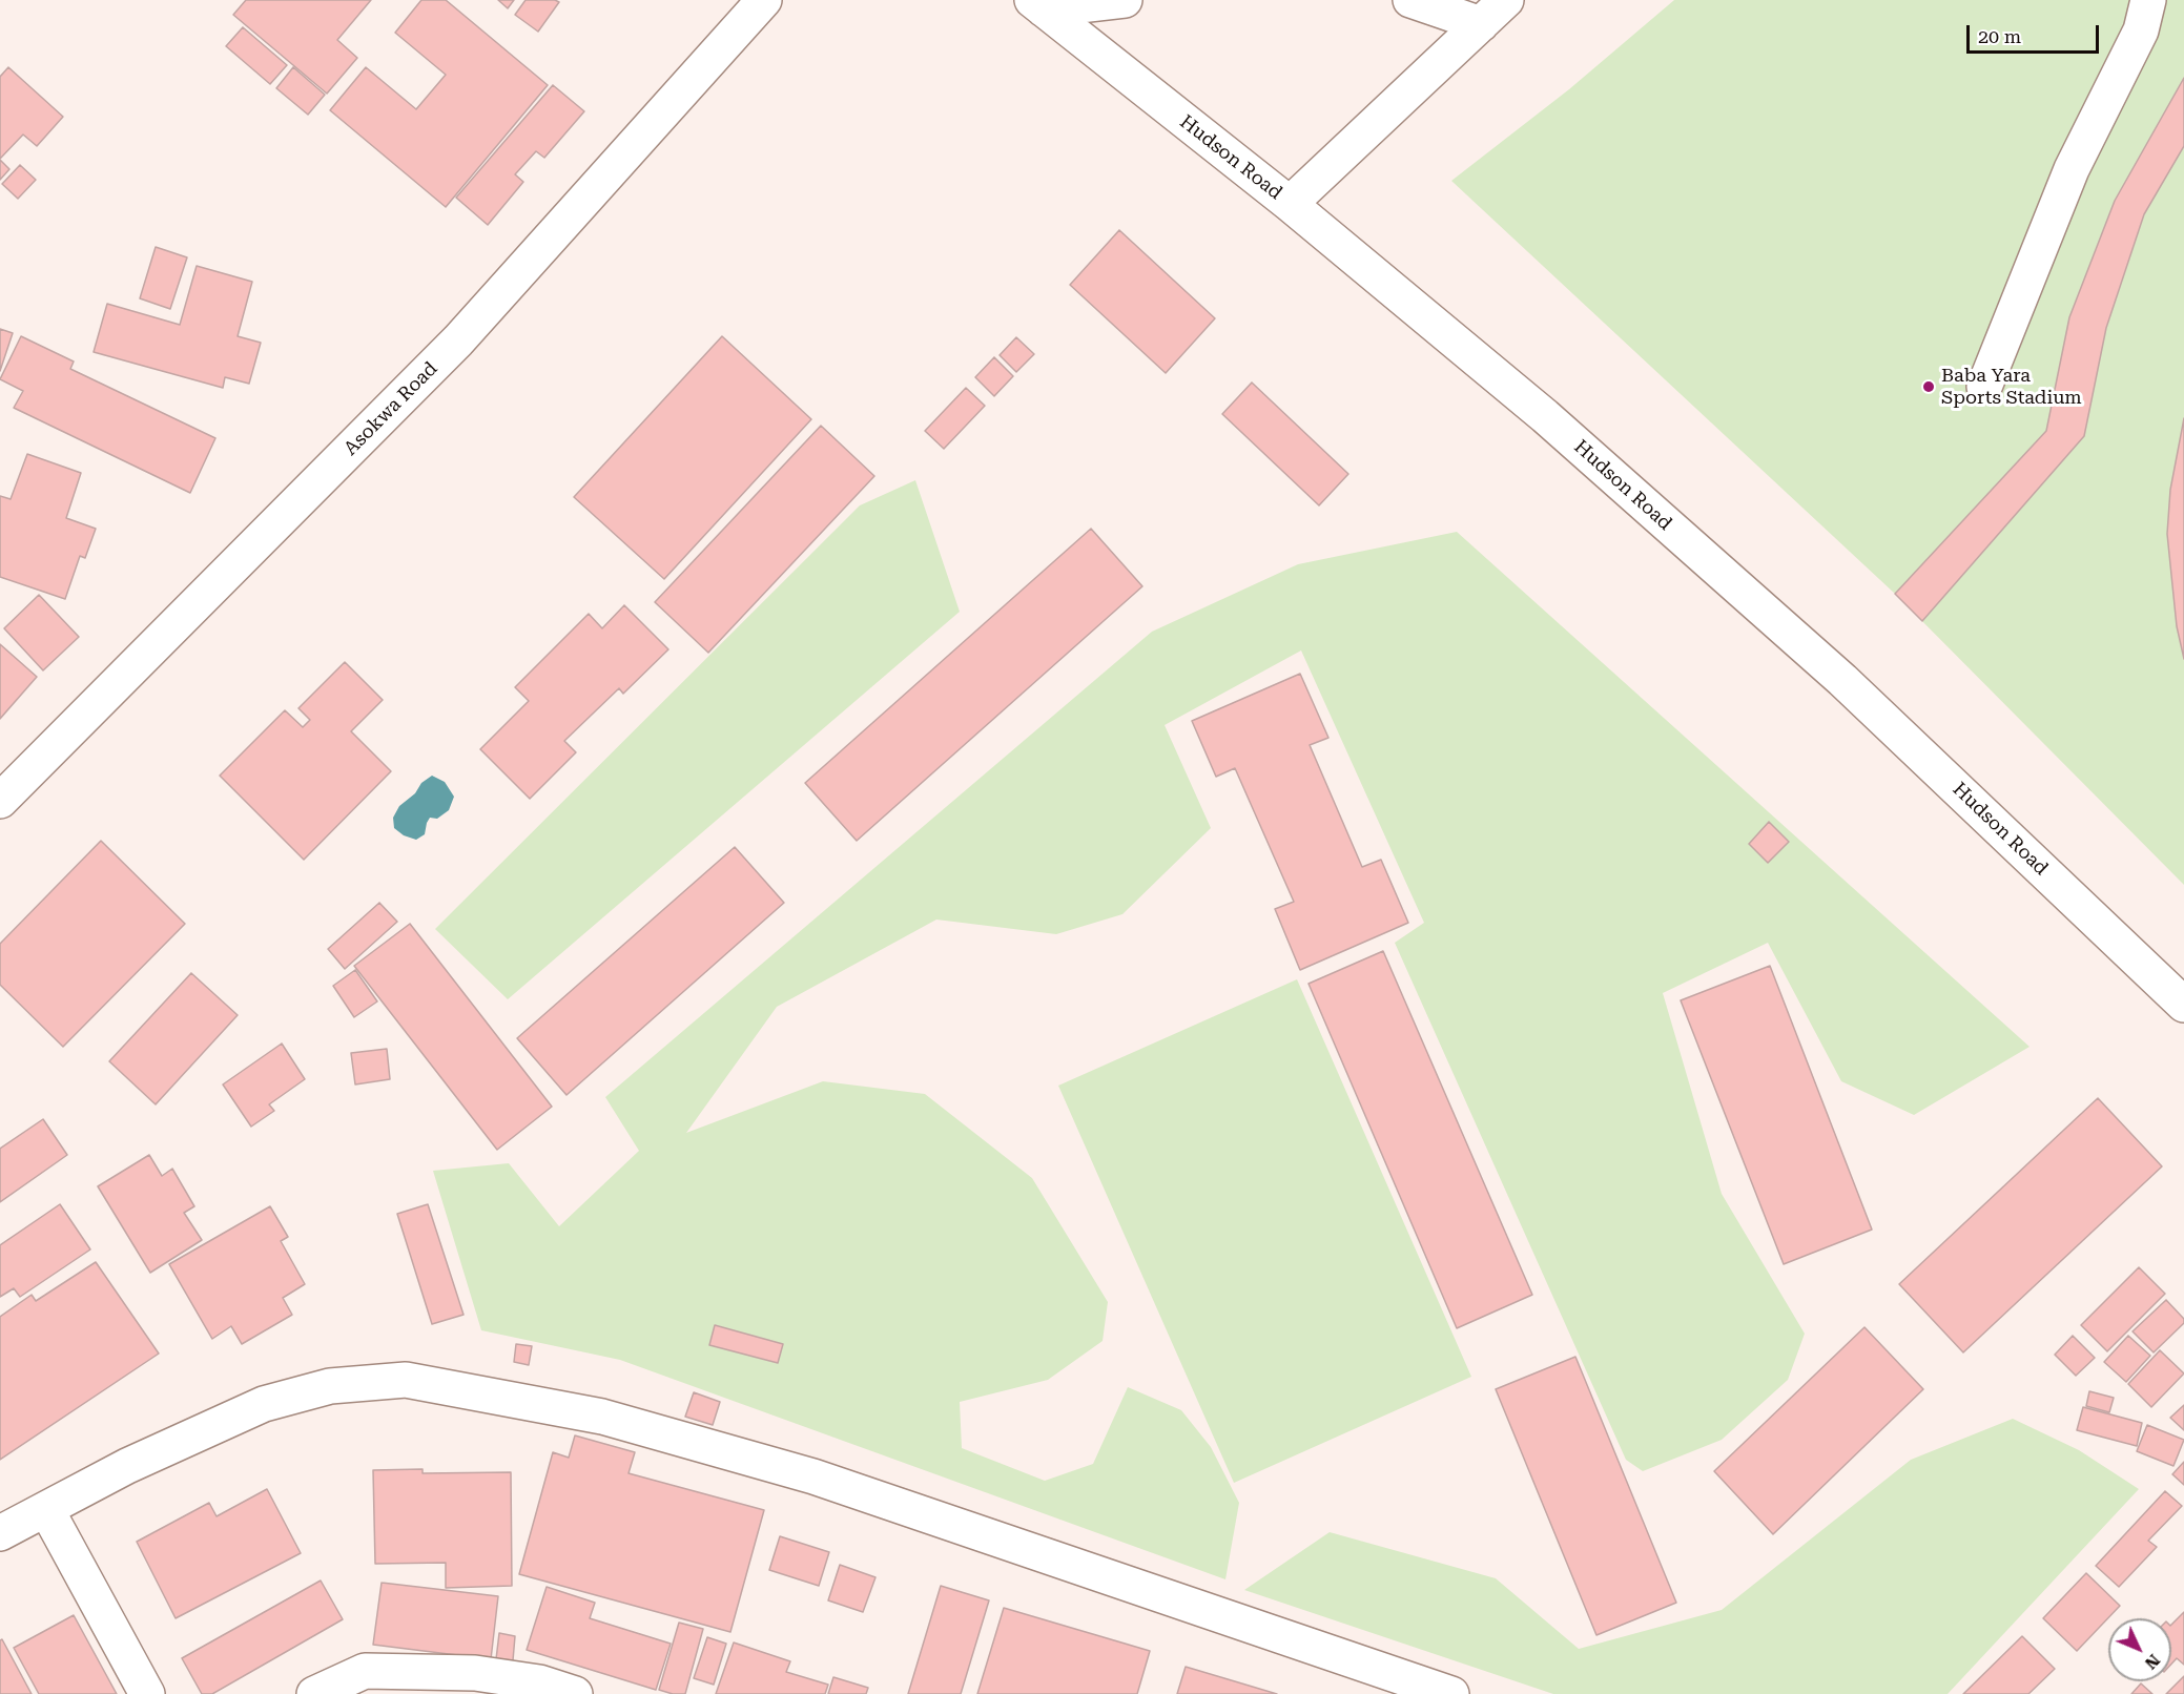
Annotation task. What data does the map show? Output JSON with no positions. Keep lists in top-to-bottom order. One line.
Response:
{"streets":{"street":["Hudson Road","Asokwa Road"]},"places":["Baba Yara Sports Stadium"],"scale_bar":"20 m","north":"bottom right"}
